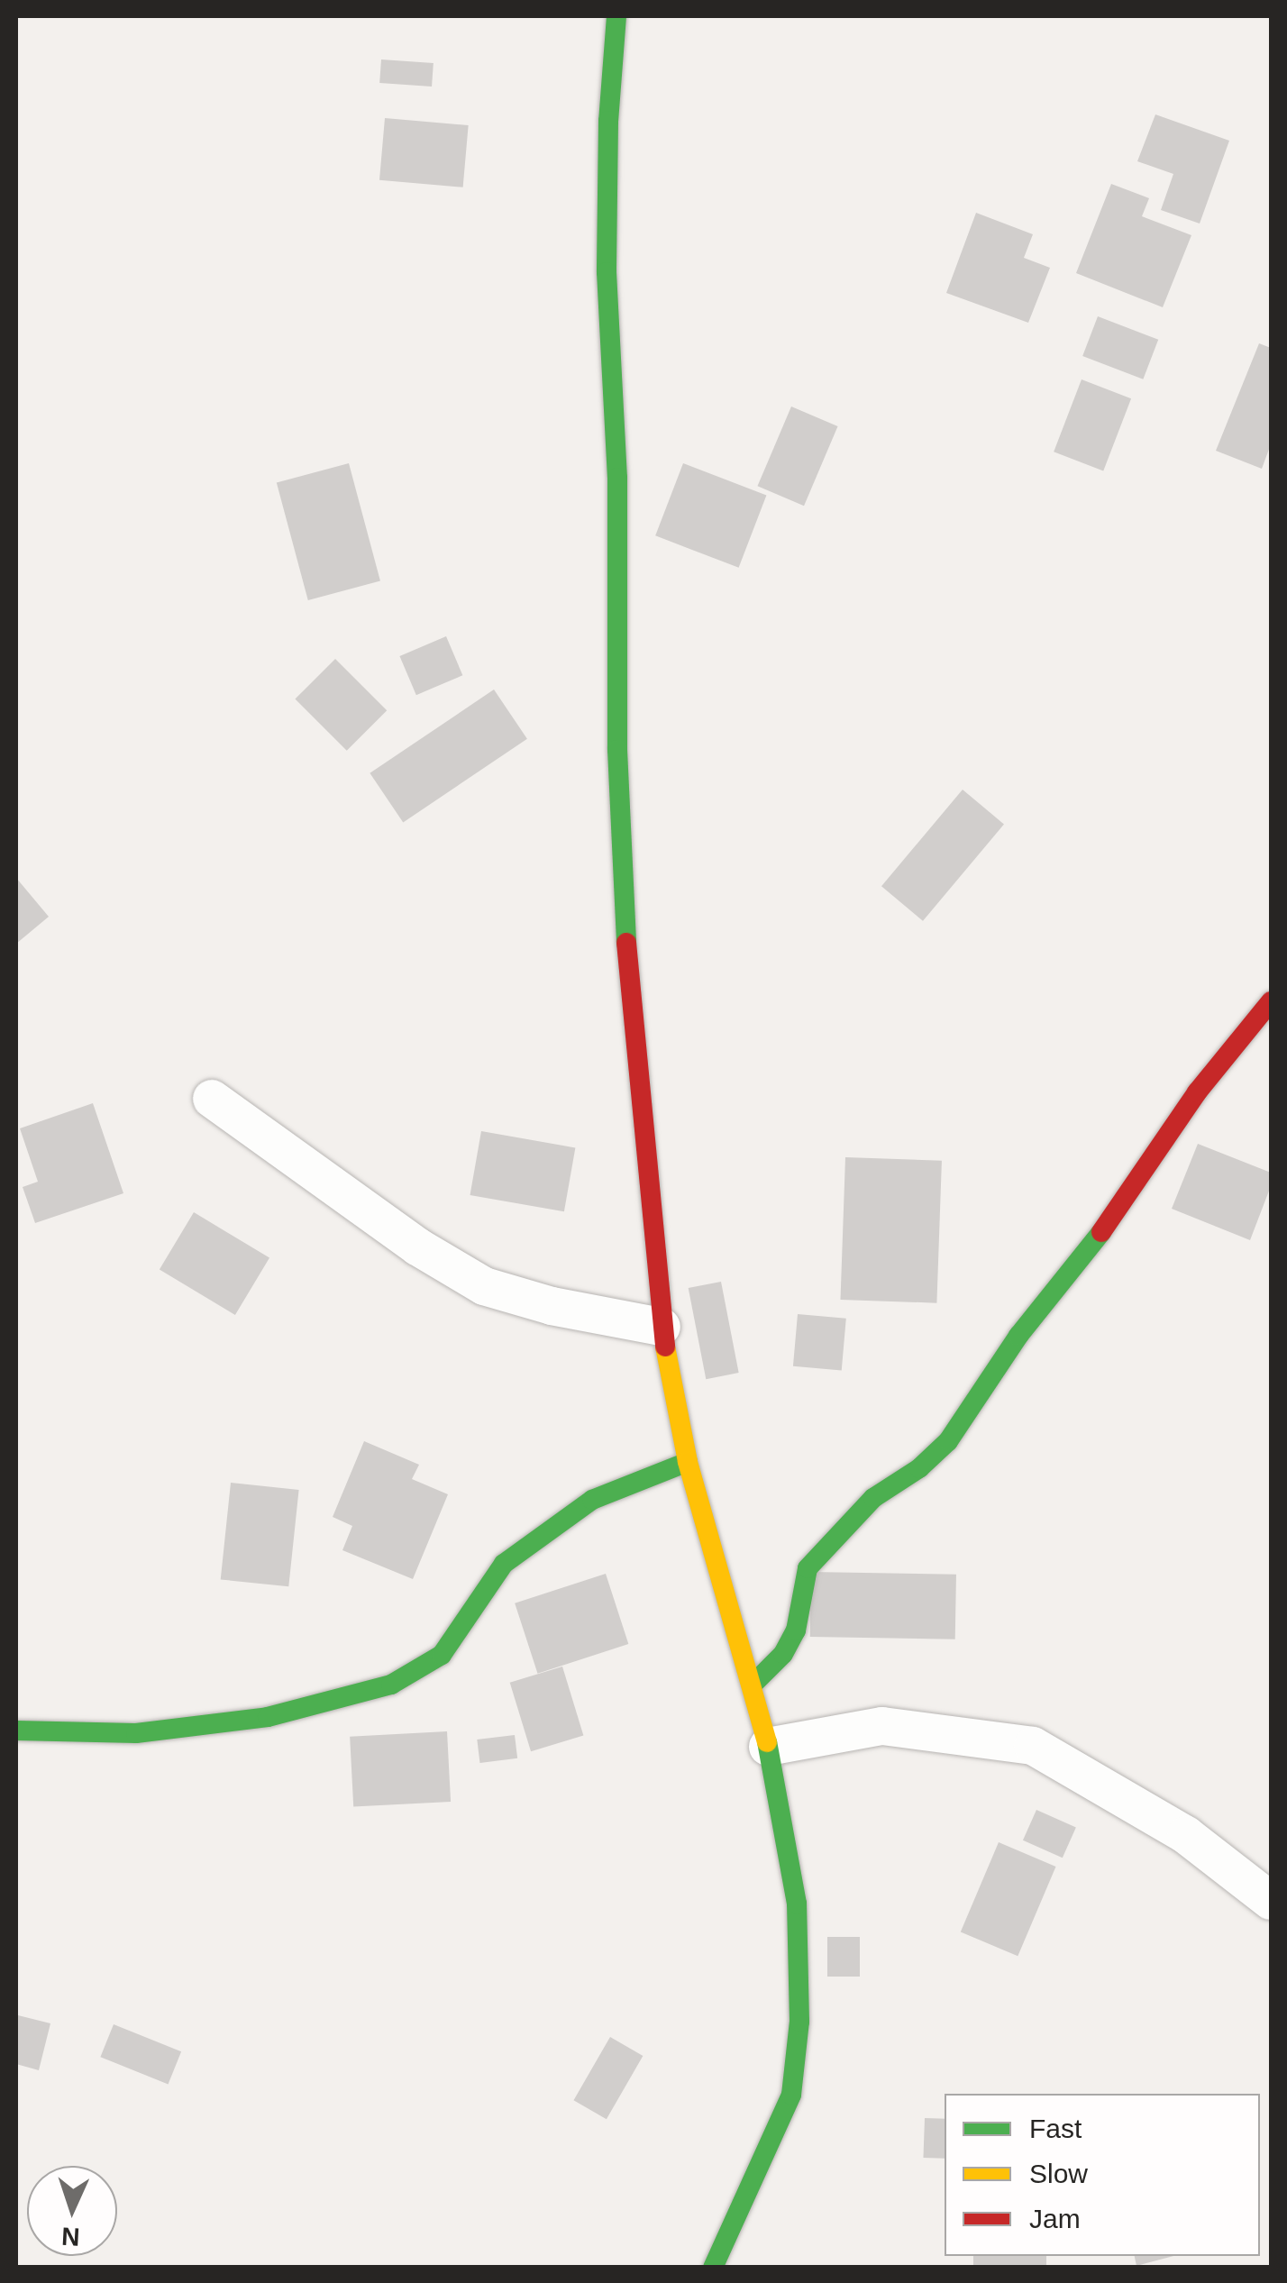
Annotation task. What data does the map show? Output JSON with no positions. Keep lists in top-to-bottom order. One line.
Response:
{"legend":["Fast","Slow","Jam"],"north":"bottom"}
